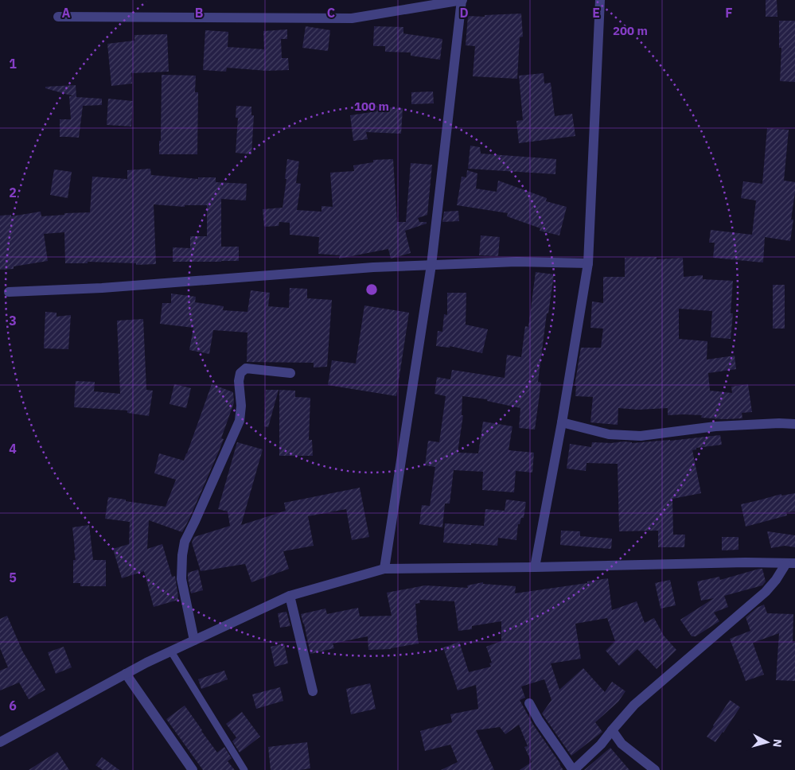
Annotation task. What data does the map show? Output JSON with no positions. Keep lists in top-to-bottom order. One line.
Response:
{"north":"right","grid":{"columns":["A","B","C","D","E","F"],"rows":["1","2","3","4","5","6"]},"rings":["200 m","100 m"]}
